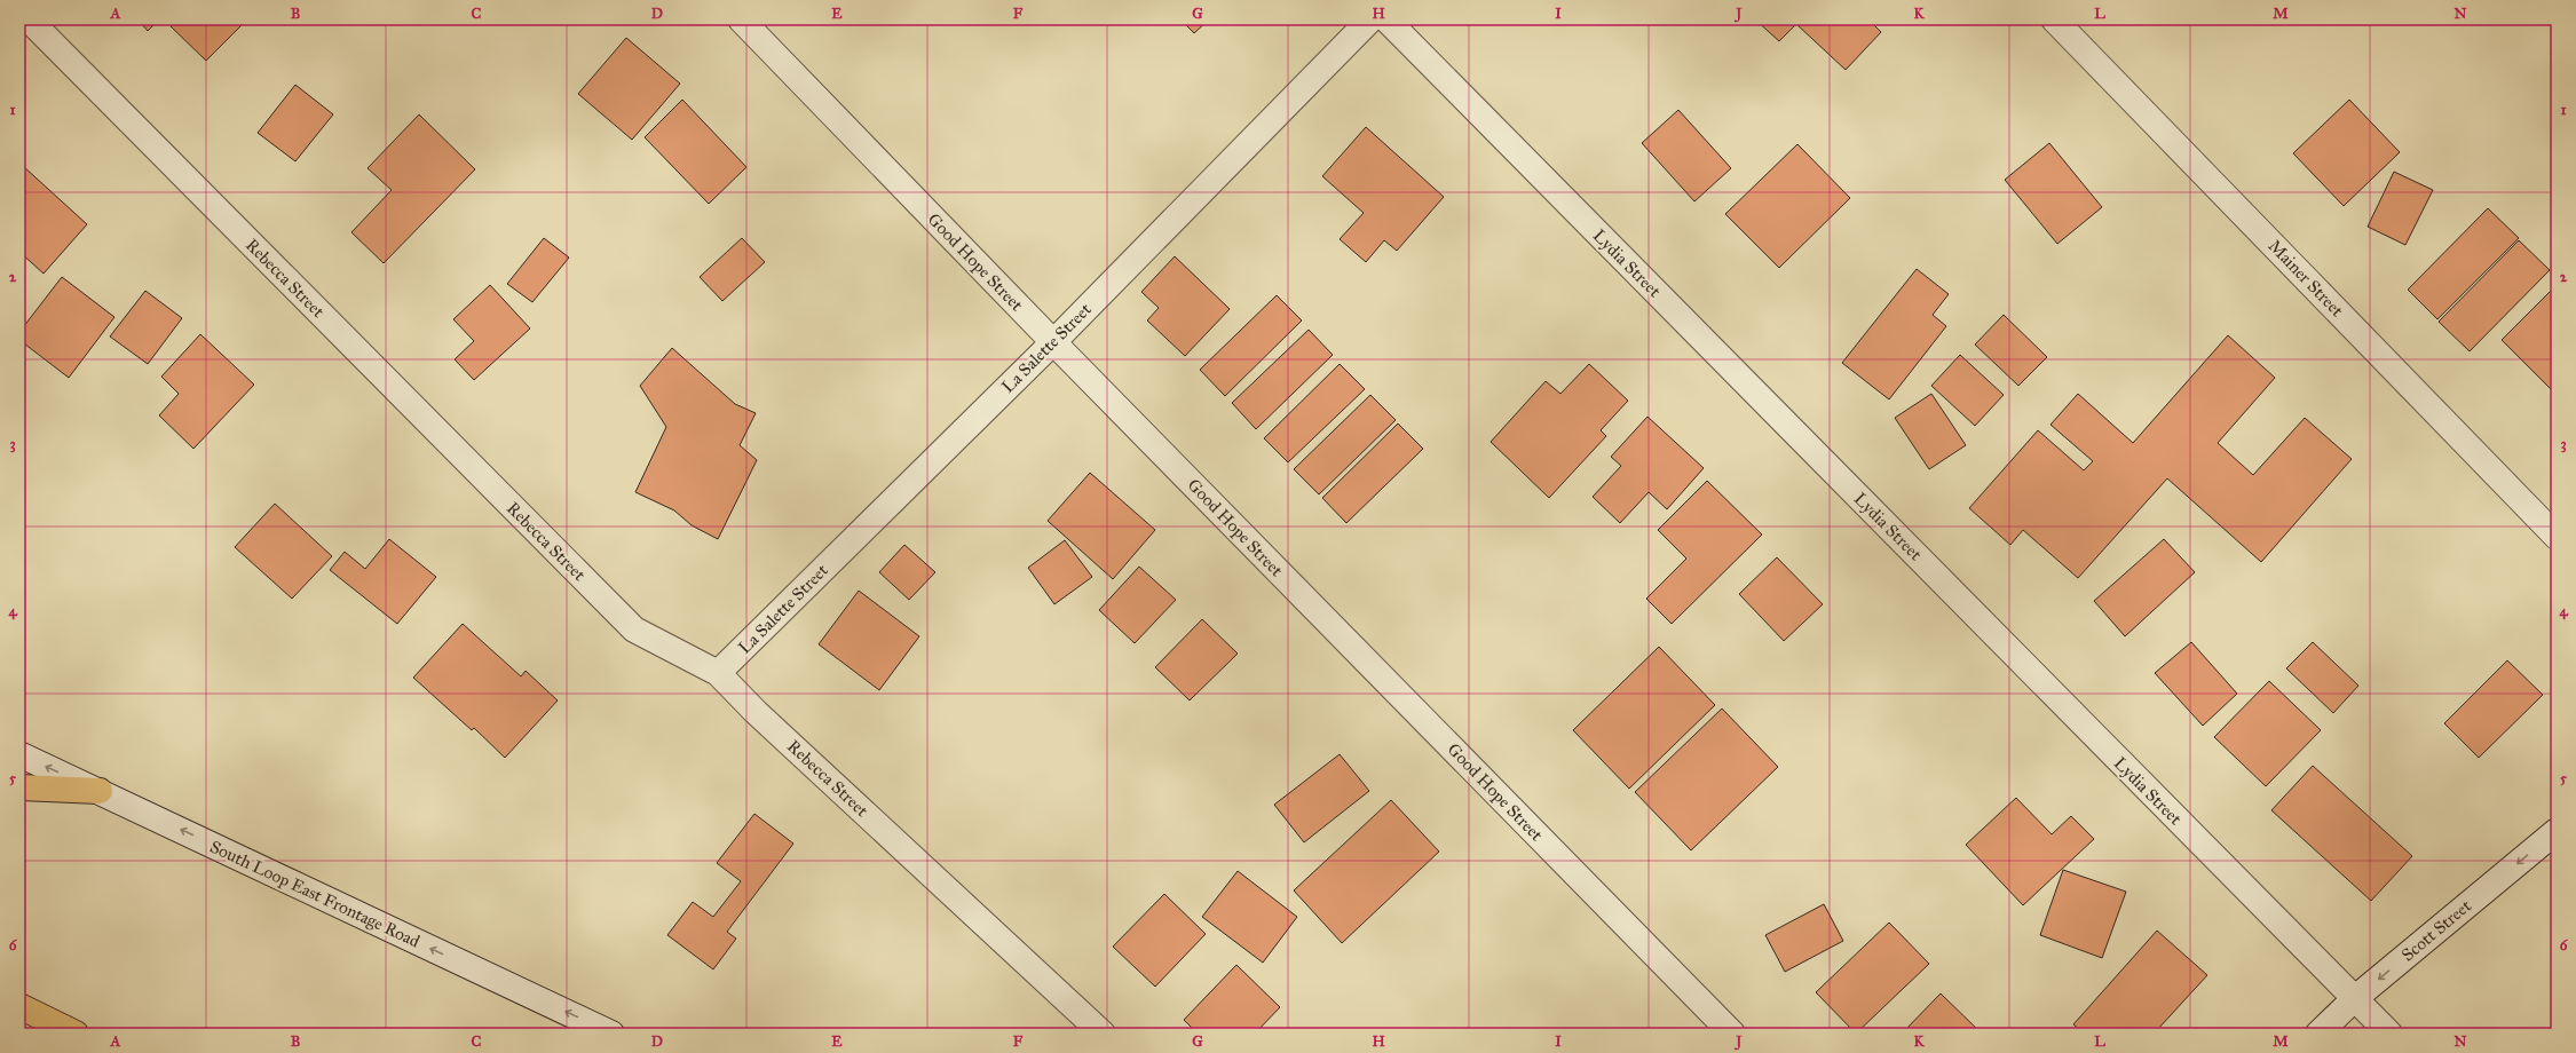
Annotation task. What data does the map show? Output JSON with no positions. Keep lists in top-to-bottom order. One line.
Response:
{"streets":{"street":["Good Hope Street","Lydia Street","Rebecca Street","Mainer Street","La Salette Street","South Loop East Frontage Road","Scott Street"]},"crossings":[["Good Hope Street","La Salette Street"],["Lydia Street","Scott Street"],["Rebecca Street","La Salette Street"]],"one_way":["South Loop East Frontage Road","Scott Street"],"grid":{"columns":["A","B","C","D","E","F","G","H","I","J","K","L","M","N"],"rows":["1","2","3","4","5","6"]}}
